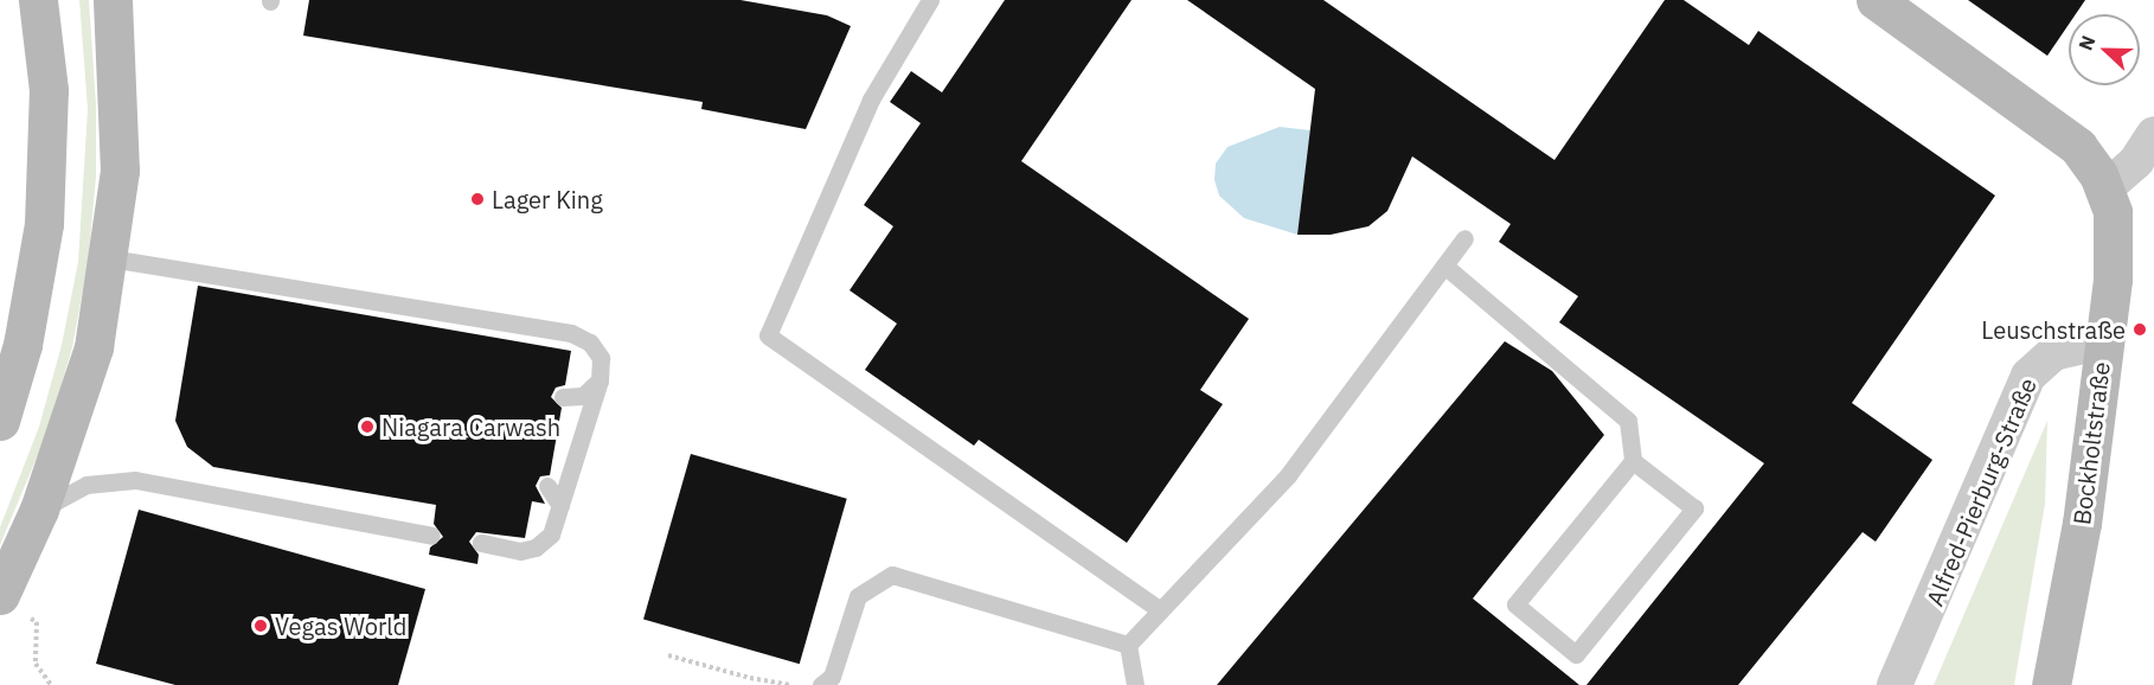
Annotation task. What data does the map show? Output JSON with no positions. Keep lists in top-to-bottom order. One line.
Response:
{"streets":{"main road":["Bockholtstraße"],"street":["Alfred-Pierburg-Straße"]},"crossings":[["Bockholtstraße","Alfred-Pierburg-Straße"]],"places":["Lager King","Leuschstraße","Niagara Carwash","Vegas World"],"north":"left"}
